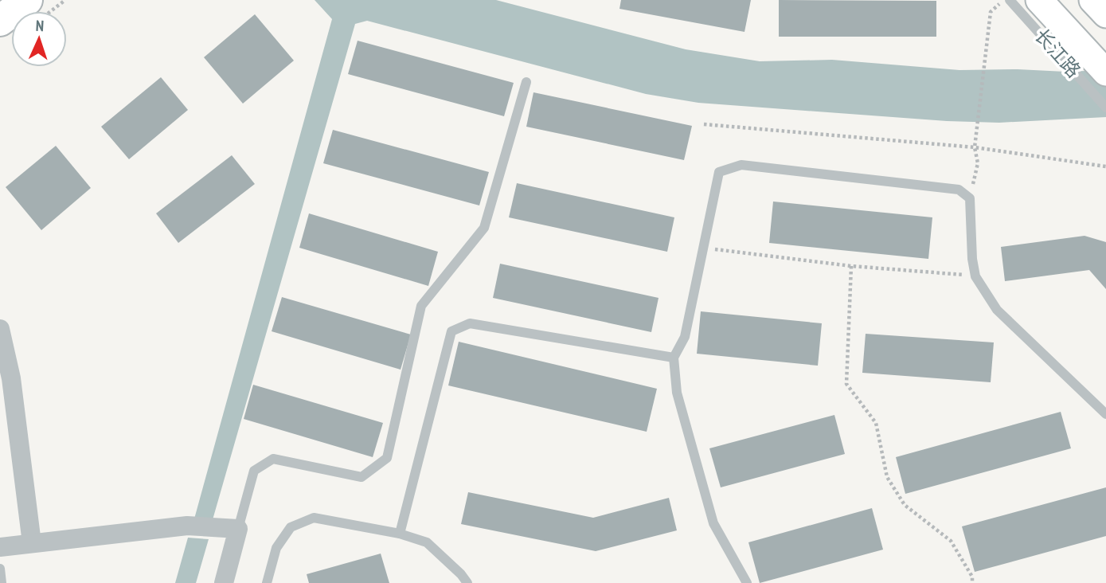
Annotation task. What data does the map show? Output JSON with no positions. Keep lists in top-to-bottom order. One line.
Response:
{"streets":{"main road":["长江路"]},"north":"top"}
